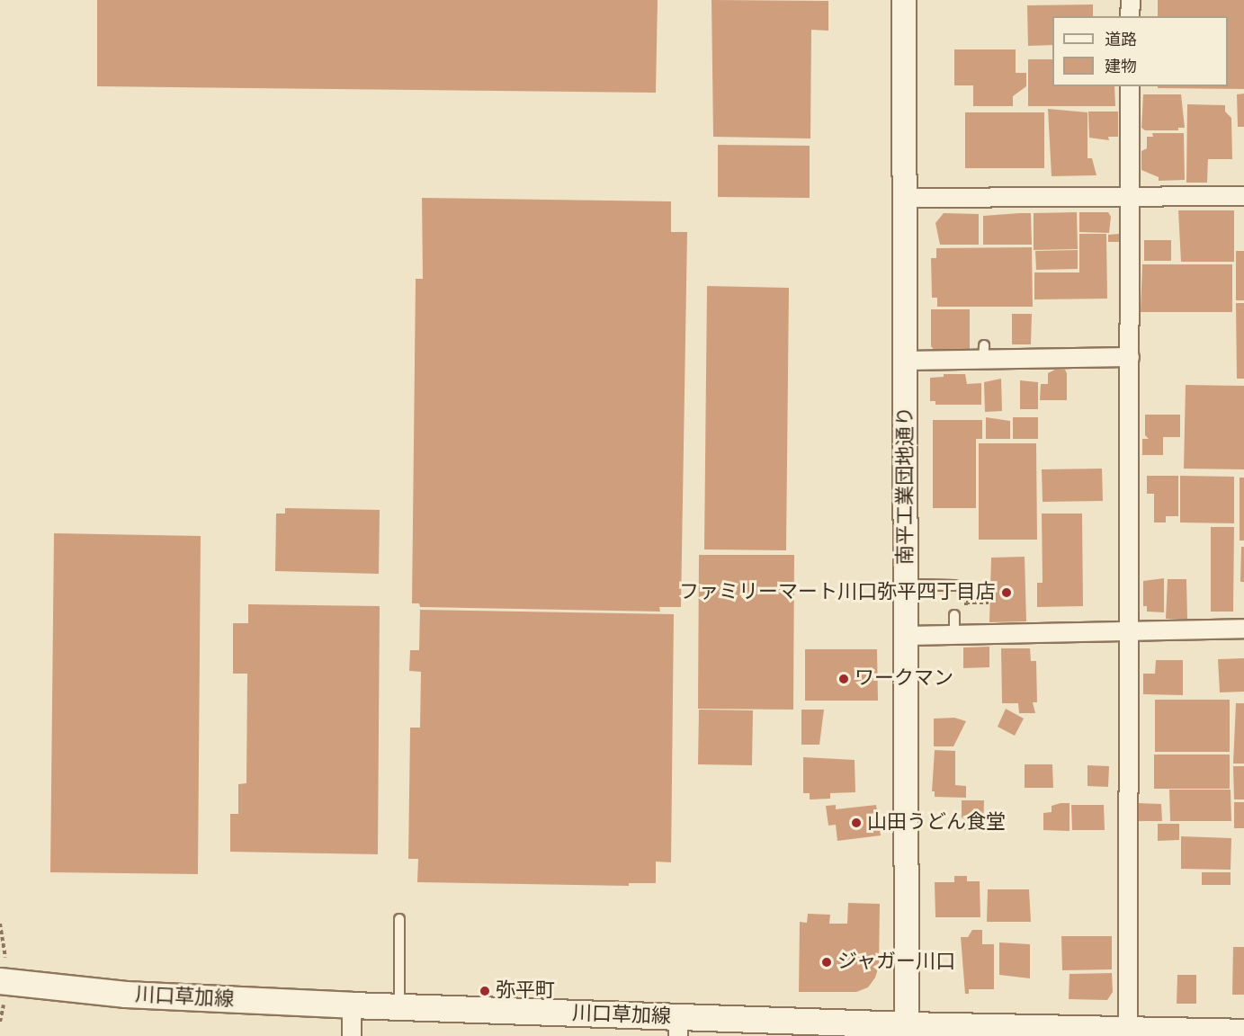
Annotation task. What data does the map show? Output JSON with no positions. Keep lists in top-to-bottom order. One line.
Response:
{"streets":{"main road":["川口草加線"],"street":["南平工業団地通り"]},"crossings":[["南平工業団地通り","川口草加線"]],"places":["ファミリーマート川口弥平四丁目店","ワークマン","山田うどん食堂","ジャガー川口","弥平町"],"legend":["道路","建物"]}
